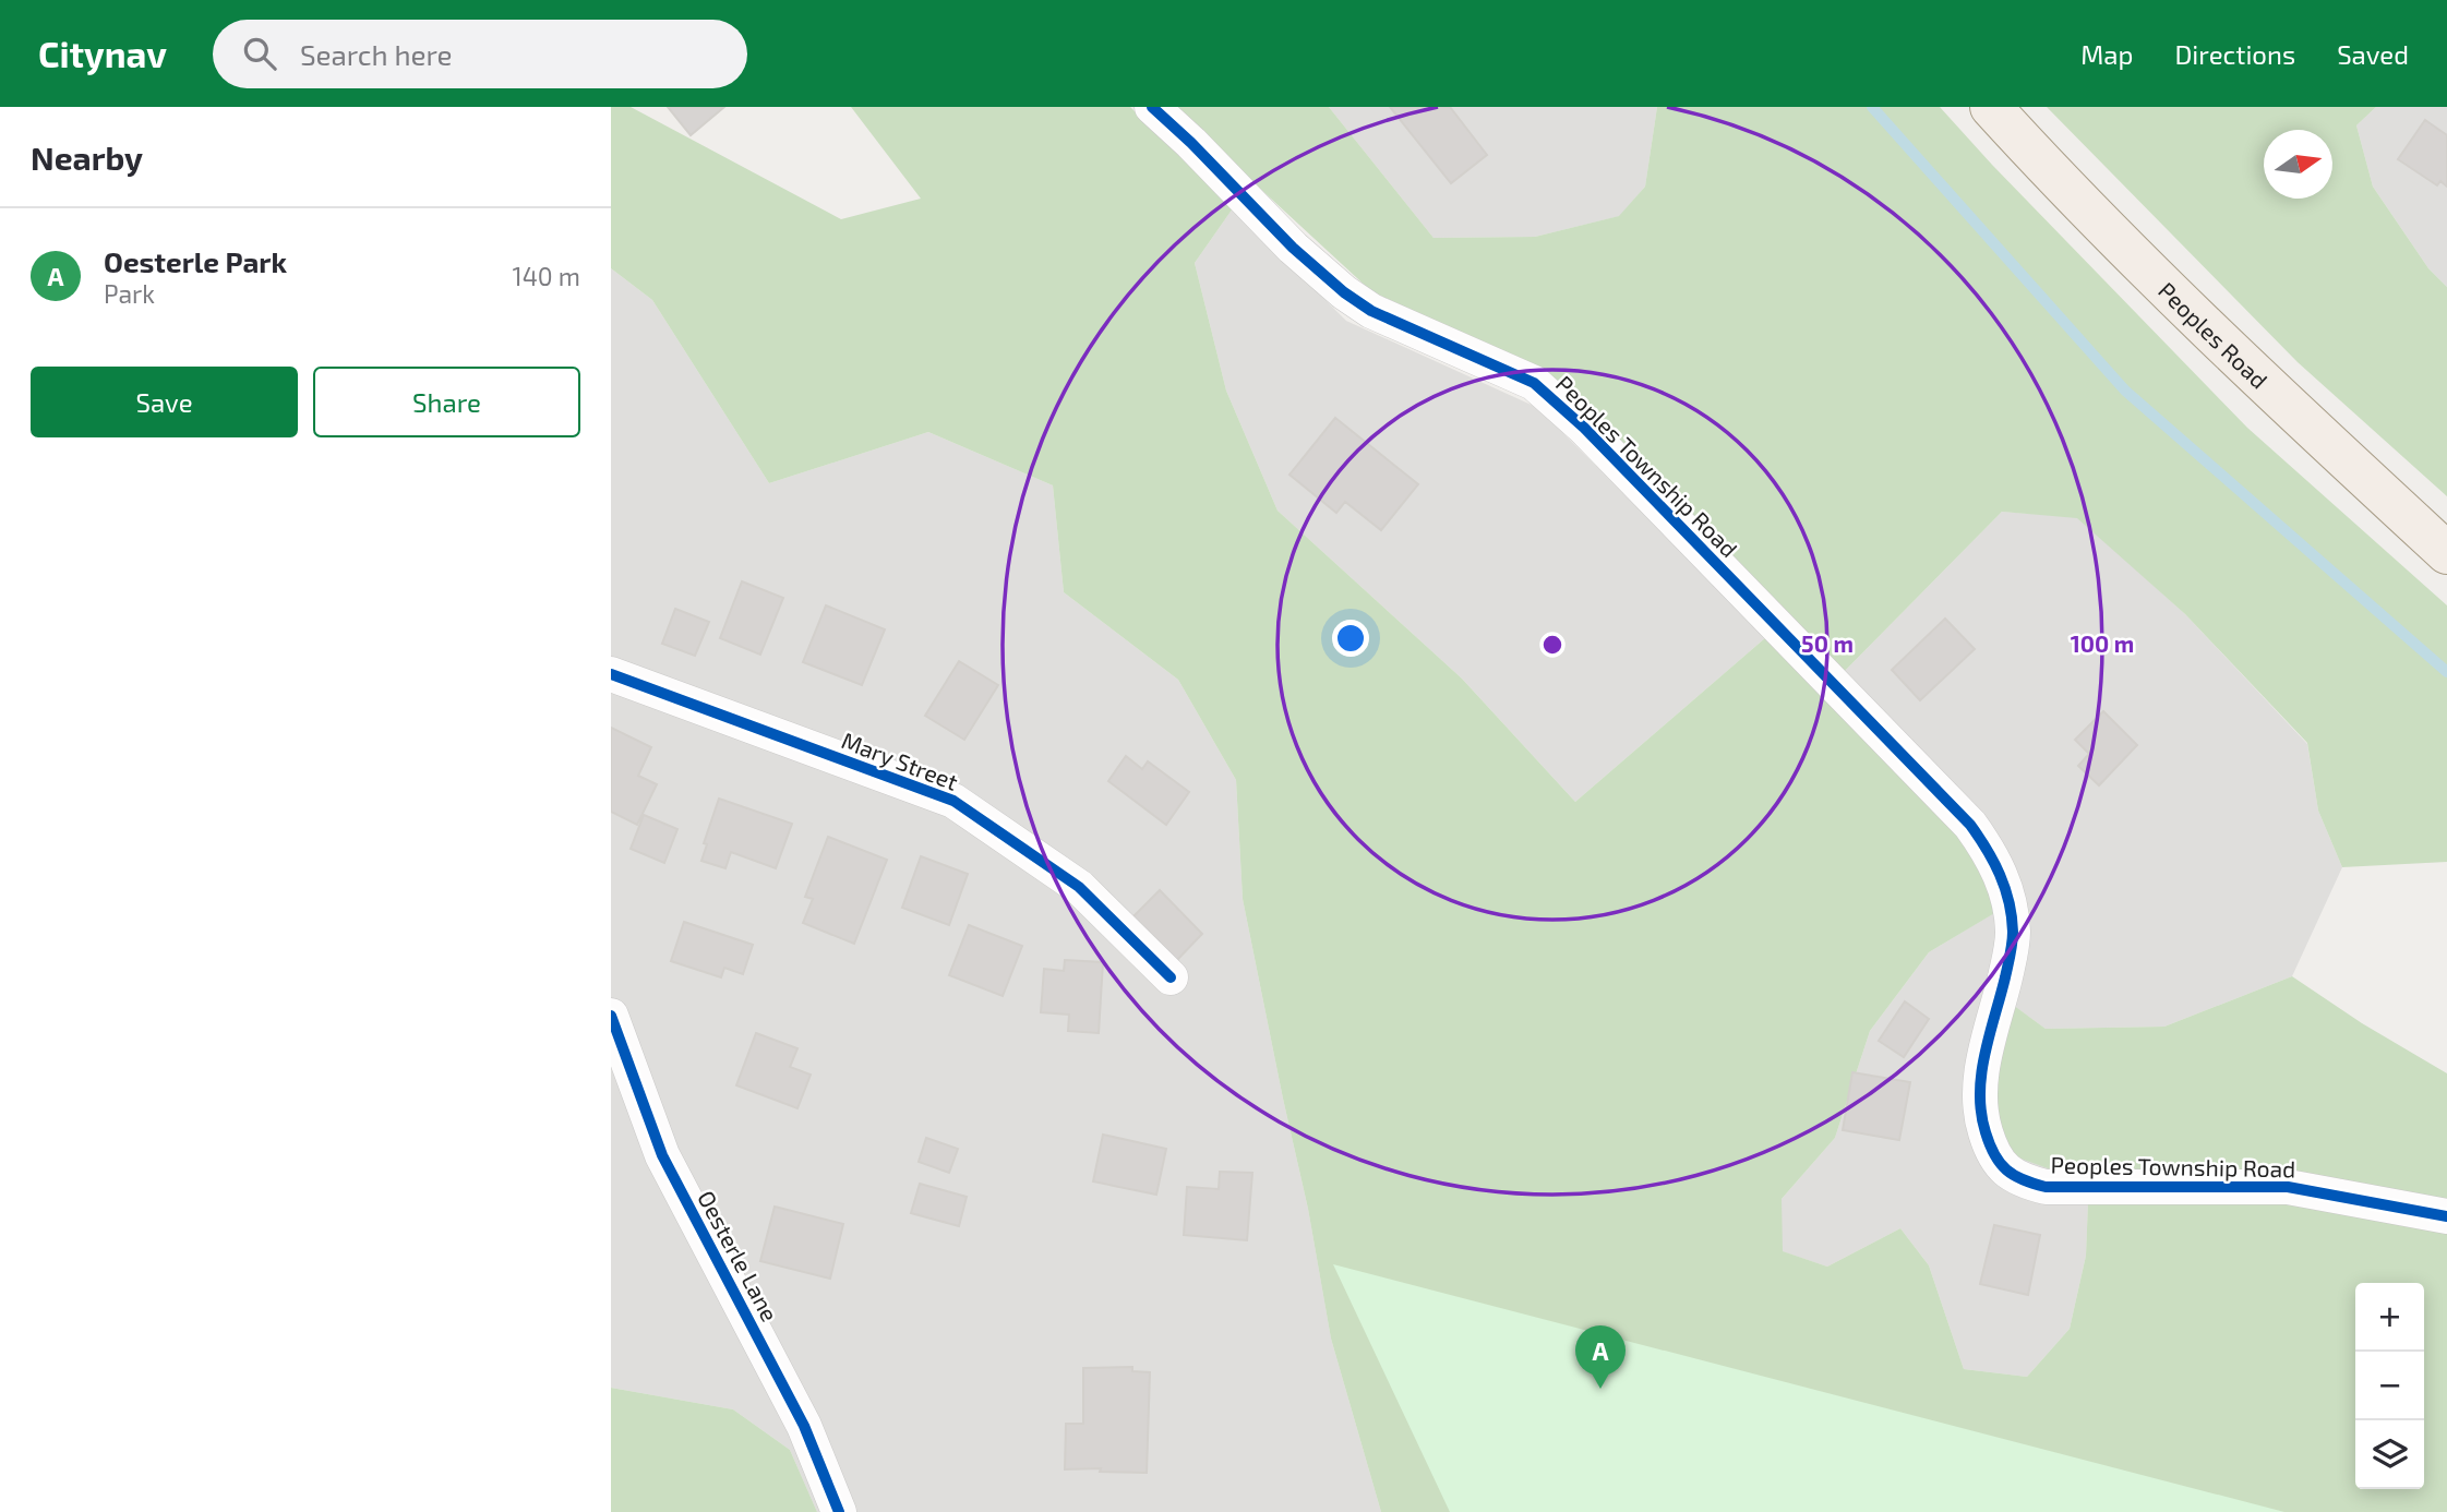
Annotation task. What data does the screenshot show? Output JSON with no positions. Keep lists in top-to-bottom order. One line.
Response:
{"streets":{"main road":["Peoples Road"],"street":["Peoples Township Road","Mary Street","Oesterle Lane"]},"north":"right","page":{"header":"Citynav","search":"Search here","nav":["Map","Directions","Saved"],"heading":"Nearby","list":[{"mark":"A","name":"Oesterle Park","note":"Park","value":"140 m"}],"buttons":["Save","Share"],"map_buttons":["+","−"],"pins":"A"},"rings":["50 m","100 m"]}
